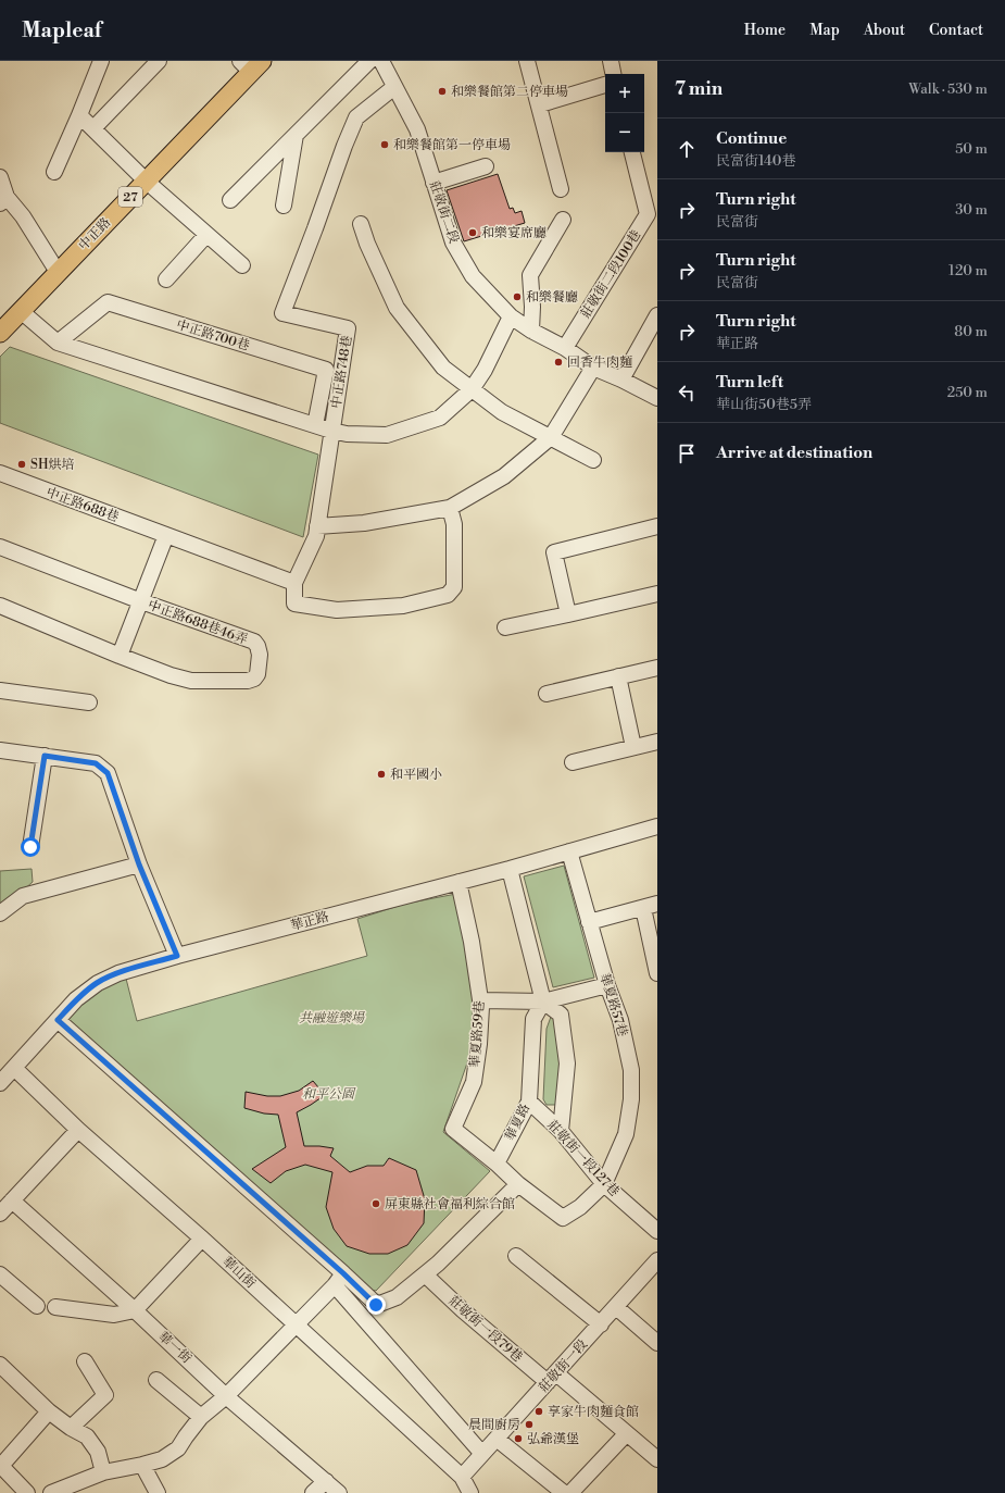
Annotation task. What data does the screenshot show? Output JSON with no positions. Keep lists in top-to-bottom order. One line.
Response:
{"streets":{"main road":["27","中正路"],"street":["莊敬街二段","莊敬街二段100巷","中正路700巷","中正路748巷","中正路688巷","中正路688巷46弄","華正路","華夏路57巷","華夏路59巷","華夏路","莊敬街一段127巷","華山街","莊敬街一段79巷","華一街","莊敬街一段"]},"crossings":[["莊敬街二段","莊敬街二段100巷"],["莊敬街二段","中正路748巷"],["中正路748巷","中正路688巷"],["華正路","華夏路57巷"],["華正路","華夏路59巷"],["華正路","華山街"],["華夏路57巷","莊敬街一段127巷"],["華夏路59巷","華夏路"],["華夏路","莊敬街一段127巷"],["華山街","莊敬街一段"],["莊敬街一段79巷","莊敬街一段"]],"parks":["共融遊樂場","和平公園"],"places":["和樂餐館第二停車場","和樂餐館第一停車場","和樂宴席廳","和樂餐廳","回香牛肉麵","SH烘培","和平國小","屏東縣社會福利綜合館","享家牛肉麵食館","晨間廚房","弘爺漢堡"],"page":{"header":"Mapleaf","nav":["Home","Map","About","Contact"],"heading":["7 min","Walk · 530 m"],"map_buttons":["+","−"],"list":[["Continue","民富街140巷","50 m"],["Turn right","民富街","30 m"],["Turn right","民富街","120 m"],["Turn right","華正路","80 m"],["Turn left","華山街50巷5弄","250 m"],"Arrive at destination"]}}
